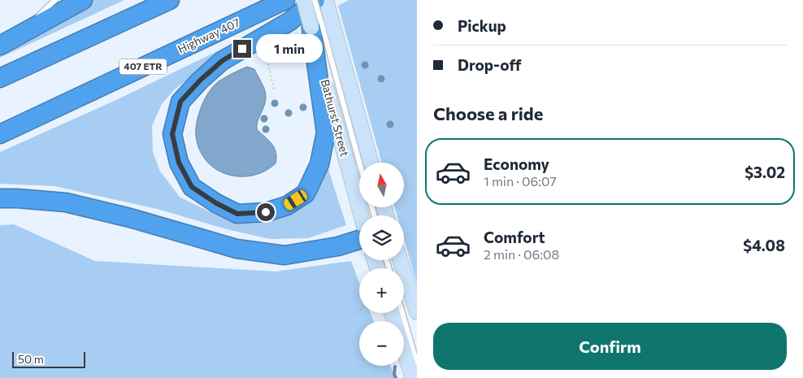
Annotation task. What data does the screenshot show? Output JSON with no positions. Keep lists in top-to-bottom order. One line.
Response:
{"streets":{"highway":["Highway 407","407 ETR"],"main road":["Bathurst Street"]},"scale_bar":"50 m","north":"top","page":{"banner":["Pickup","Drop-off"],"bubble":"1 min","heading":"Choose a ride","list":[{"name":"Economy","note":"1 min · 06:07","value":"$3.02"},{"name":"Comfort","note":"2 min · 06:08","value":"$4.08"}],"map_buttons":["+","−"],"buttons":"Confirm","scale":"50 m"}}
